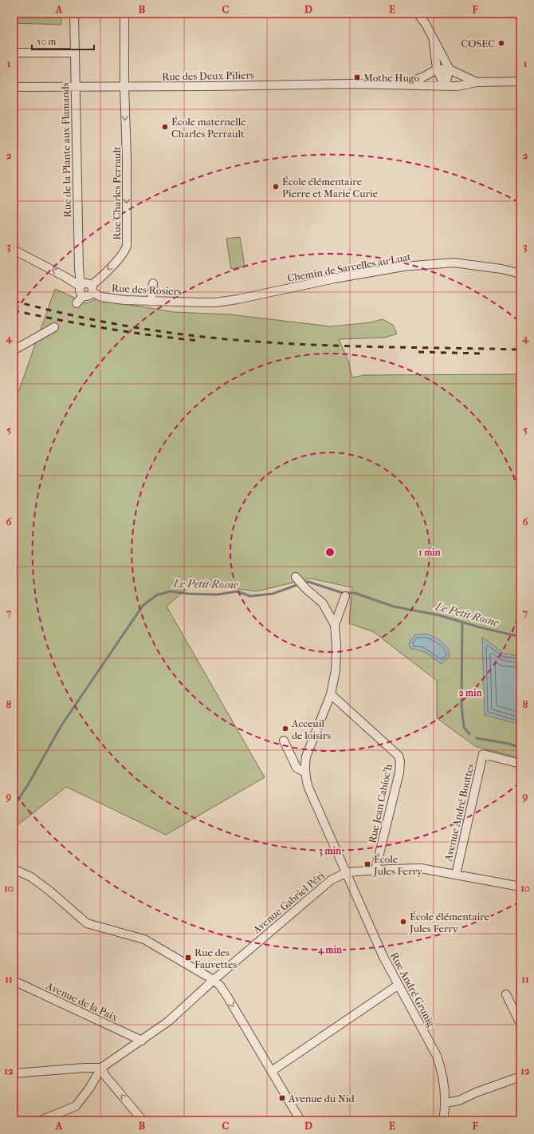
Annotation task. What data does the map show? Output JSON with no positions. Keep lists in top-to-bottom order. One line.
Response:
{"streets":{"street":["Rue des Deux Piliers","Rue de la Plante aux Flamands","Rue Charles Perrault","Chemin de Sarcelles au Luat","Rue des Rosiers","Rue Jean Cabioc'h","Avenue André Bouttes","Avenue Gabriel Péri","Rue André Grunig","Avenue de la Paix"]},"crossings":[["Rue des Deux Piliers","Rue de la Plante aux Flamands"],["Rue des Deux Piliers","Rue Charles Perrault"],["Rue de la Plante aux Flamands","Rue Charles Perrault"],["Rue de la Plante aux Flamands","Rue des Rosiers"],["Rue Charles Perrault","Rue des Rosiers"],["Chemin de Sarcelles au Luat","Rue des Rosiers"],["Rue Jean Cabioc'h","Avenue Gabriel Péri"],["Rue Jean Cabioc'h","Rue André Grunig"],["Avenue André Bouttes","Avenue Gabriel Péri"],["Avenue Gabriel Péri","Rue André Grunig"],["Avenue Gabriel Péri","Avenue de la Paix"]],"one_way":["Rue Charles Perrault"],"water":["Le Petit Rosne"],"places":{"other":["COSEC","École maternelle Charles Perrault","École élémentaire Pierre et Marie Curie","Acceuil de loisirs","École élémentaire Jules Ferry"],"transit":["Mothe Hugo","École Jules Ferry","Rue des Fauvettes","Avenue du Nid"]},"scale_bar":"50 m","grid":{"columns":["A","B","C","D","E","F"],"rows":["1","2","3","4","5","6","7","8","9","10","11","12"]},"rings":["1 min","2 min","3 min","4 min"]}
